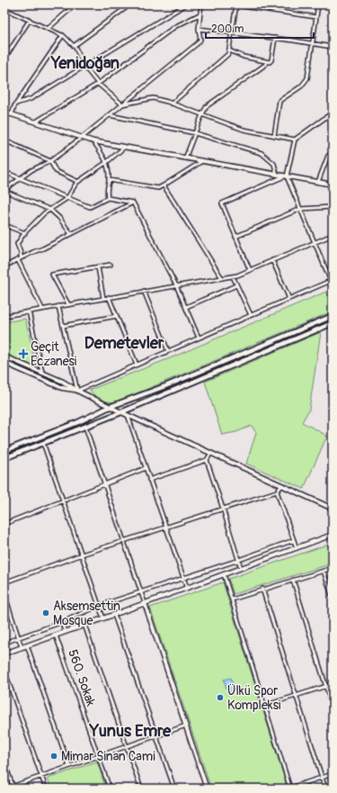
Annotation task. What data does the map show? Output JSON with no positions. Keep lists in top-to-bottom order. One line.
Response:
{"streets":{"street":["560. Sokak"]},"districts":["Yenidoğan","Demetevler","Yunus Emre"],"places":{"health":["Geçit Eczanesi"],"other":["Aksemsettin Mosque","Ülkü Spor Kompleksi","Mimar Sinan Cami"]},"scale_bar":"200 m"}
